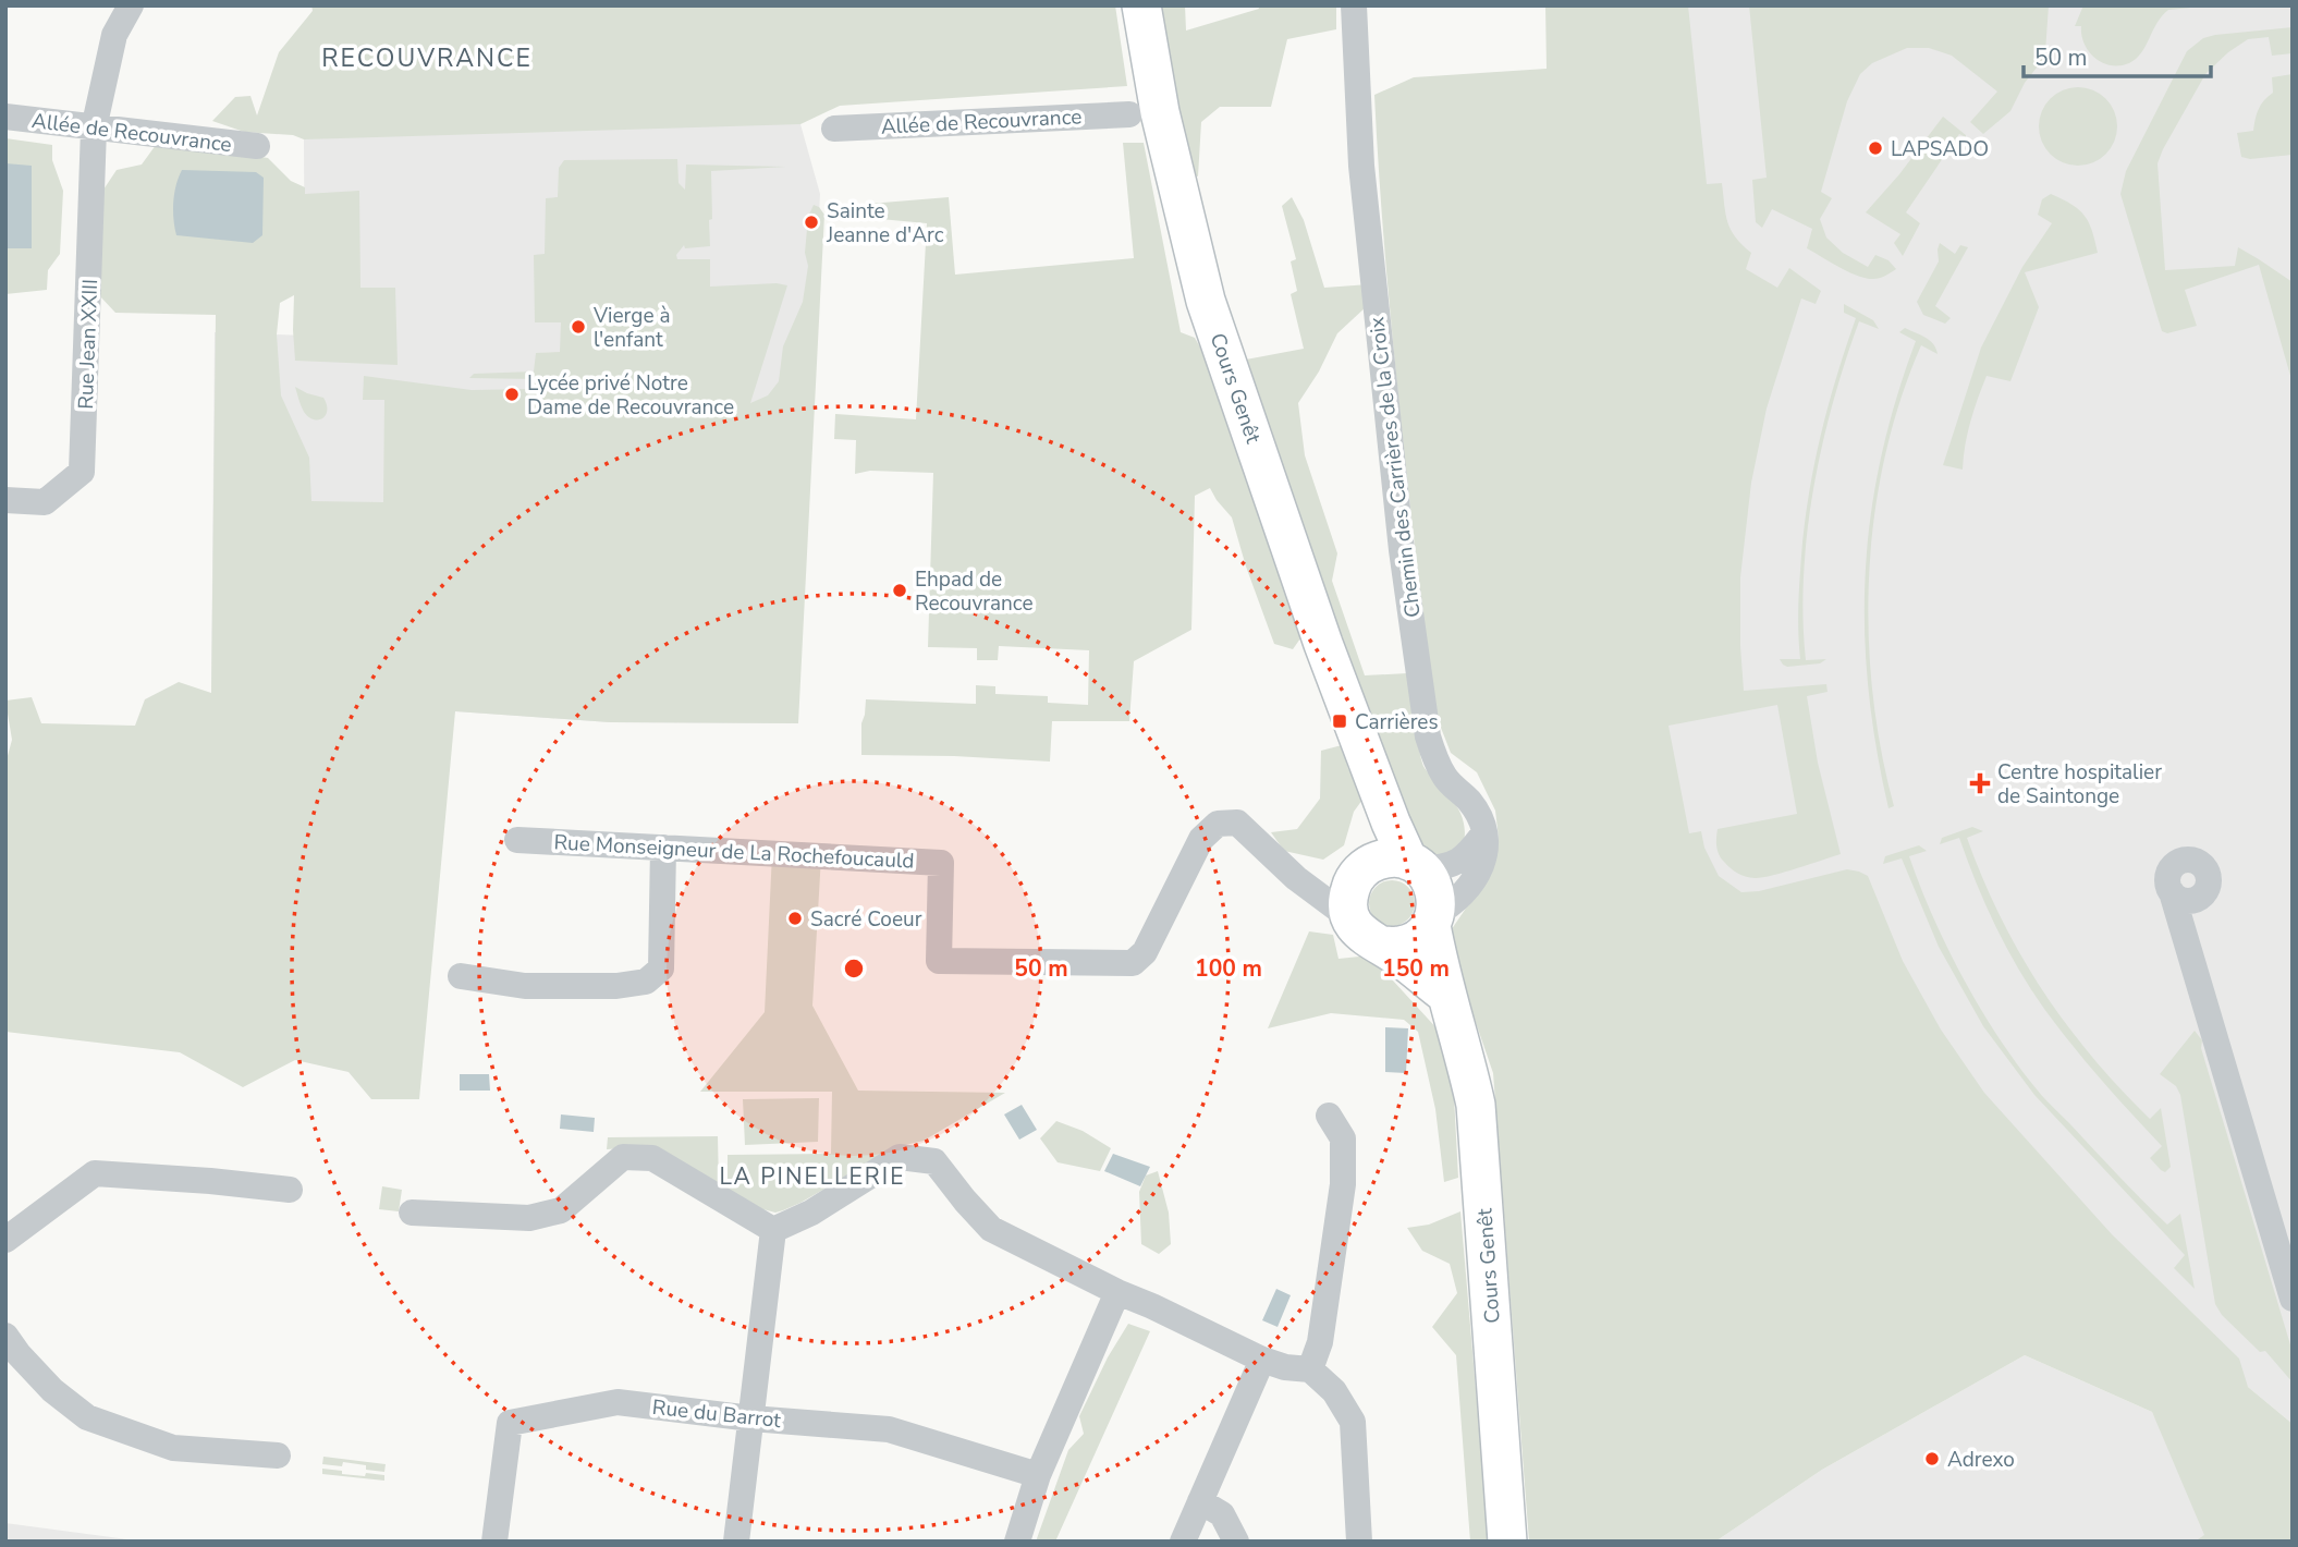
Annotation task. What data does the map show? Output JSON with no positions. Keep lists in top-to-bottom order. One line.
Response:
{"streets":{"main road":["Cours Genêt"],"street":["Allée de Recouvrance","Rue Jean XXIII","Chemin des Carrières de la Croix","Rue Monseigneur de La Rochefoucauld","Rue du Barrot"]},"crossings":[["Allée de Recouvrance","Rue Jean XXIII"],["Cours Genêt","Rue Monseigneur de La Rochefoucauld"]],"districts":["RECOUVRANCE","LA PINELLERIE"],"places":{"other":["LAPSADO","Sainte Jeanne d'Arc","Vierge à l'enfant","Lycée privé Notre Dame de Recouvrance","Ehpad de Recouvrance","Sacré Coeur","Adrexo"],"transit":["Carrières"],"health":["Centre hospitalier de Saintonge"]},"scale_bar":"50 m","rings":["50 m","100 m","150 m"]}
